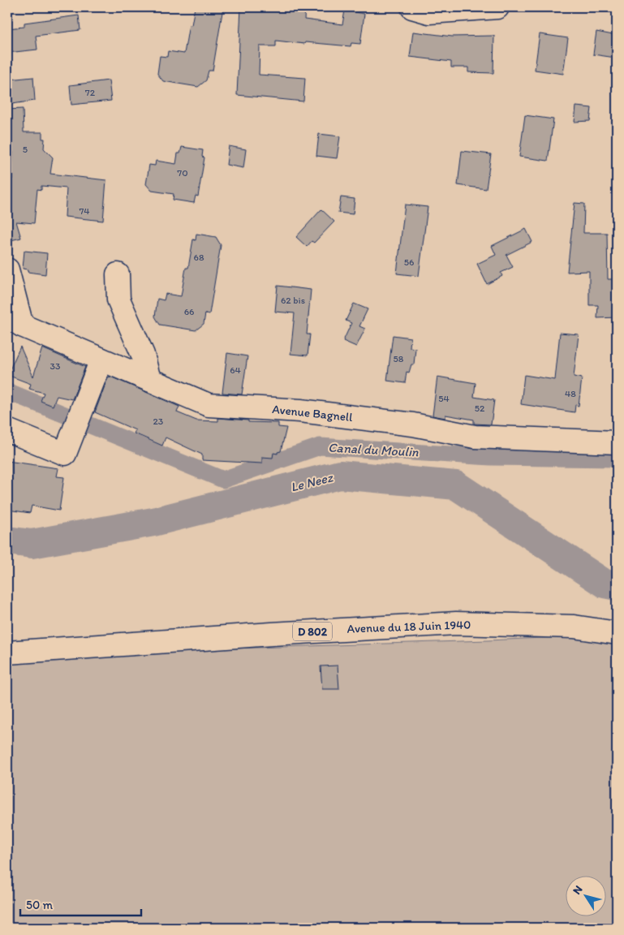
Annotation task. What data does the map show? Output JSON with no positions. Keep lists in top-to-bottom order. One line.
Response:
{"streets":{"street":["Avenue Bagnell","Avenue du 18 Juin 1940","D 802"]},"water":["Canal du Moulin","Le Neez"],"house_numbers":["72","5","70","74","68","56","62 bis","66","58","33","64","48","54","52","23"],"scale_bar":"50 m","north":"top left"}
